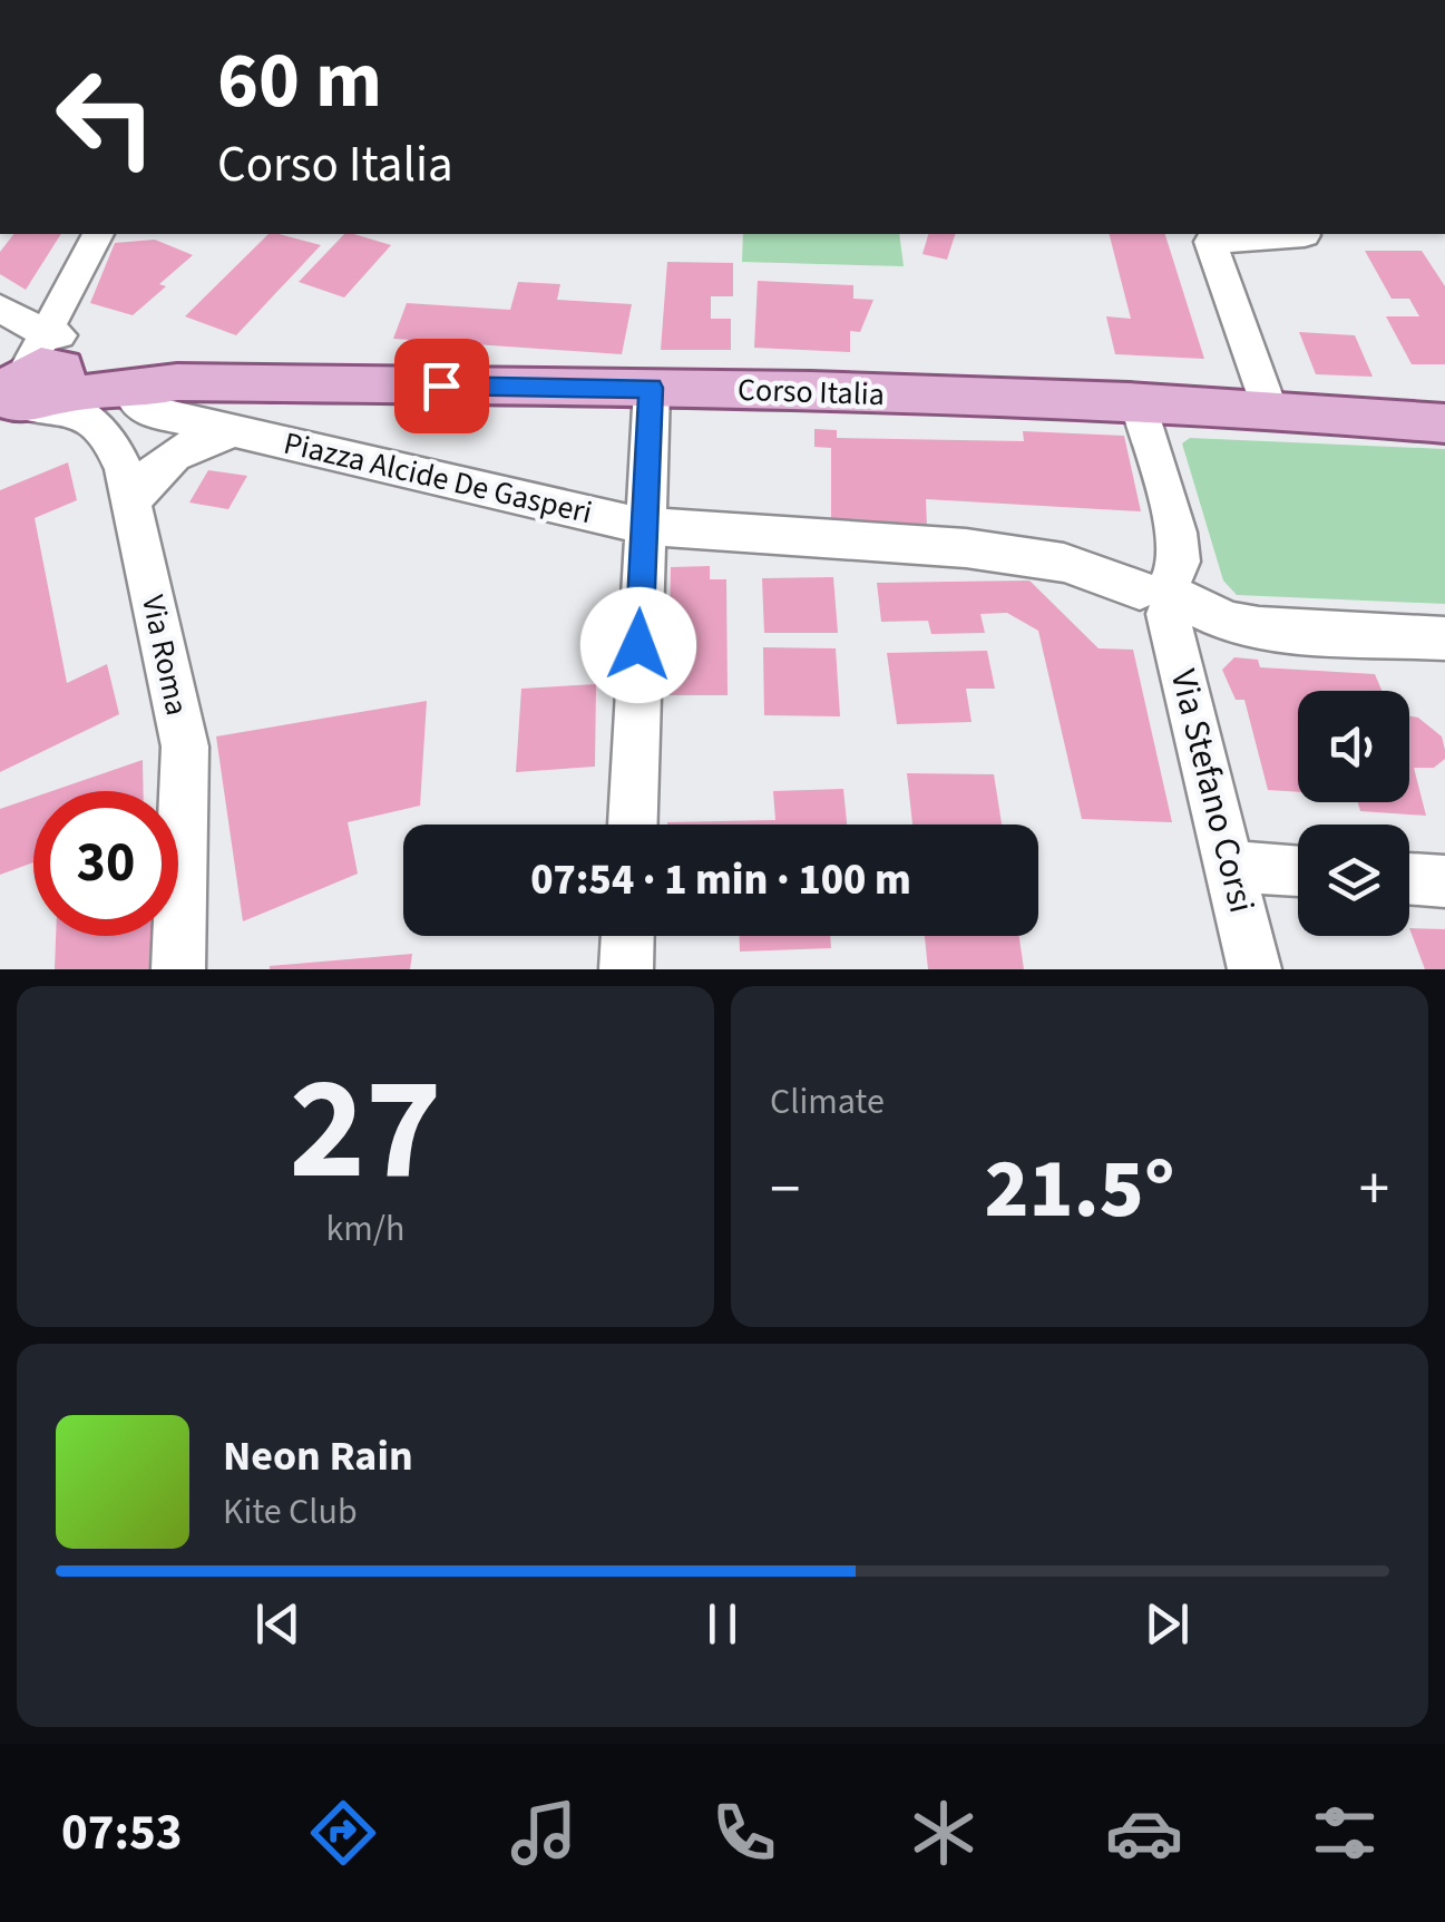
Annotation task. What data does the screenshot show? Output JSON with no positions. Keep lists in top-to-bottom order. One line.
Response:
{"streets":{"main road":["Corso Italia"],"street":["Piazza Alcide De Gasperi","Via Roma","Via Stefano Corsi"]},"crossings":[["Corso Italia","Piazza Alcide De Gasperi"],["Corso Italia","Via Stefano Corsi"],["Piazza Alcide De Gasperi","Via Stefano Corsi"]],"page":{"turn":["60 m","Corso Italia"],"limit":"30","trip":"07:54 · 1 min · 100 m","tile":[["27","km/h"],"Climate"],"heat":["−","21.5°","+"],"song":["Neon Rain","Kite Club"],"tabs":"07:53"}}
